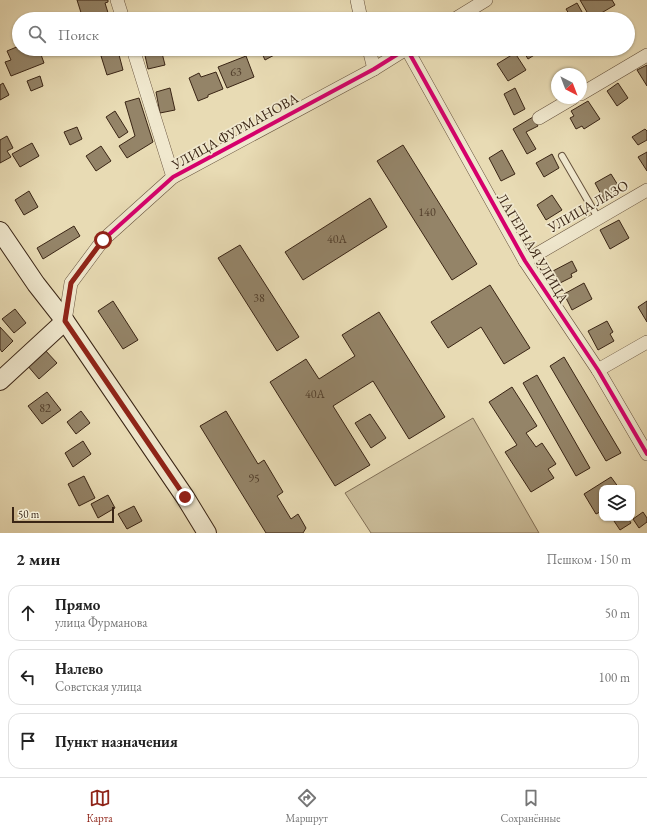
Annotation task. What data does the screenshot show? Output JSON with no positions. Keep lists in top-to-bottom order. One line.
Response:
{"streets":{"street":["УЛИЦА ФУРМАНОВА","УЛИЦА ЛАЗО","ЛАГЕРНАЯ УЛИЦА"]},"crossings":[["УЛИЦА ЛАЗО","ЛАГЕРНАЯ УЛИЦА"]],"house_numbers":["63","140","40А","38","40А","82","95"],"scale_bar":"50 m","north":"bottom right","page":{"search":"Поиск","scale":"50 m","heading":["2 мин","Пешком · 150 m"],"list":[["Прямо","улица Фурманова","50 m"],["Налево","Советская улица","100 m"],"Пункт назначения"],"nav":["Карта","Маршрут","Сохранённые"]}}
